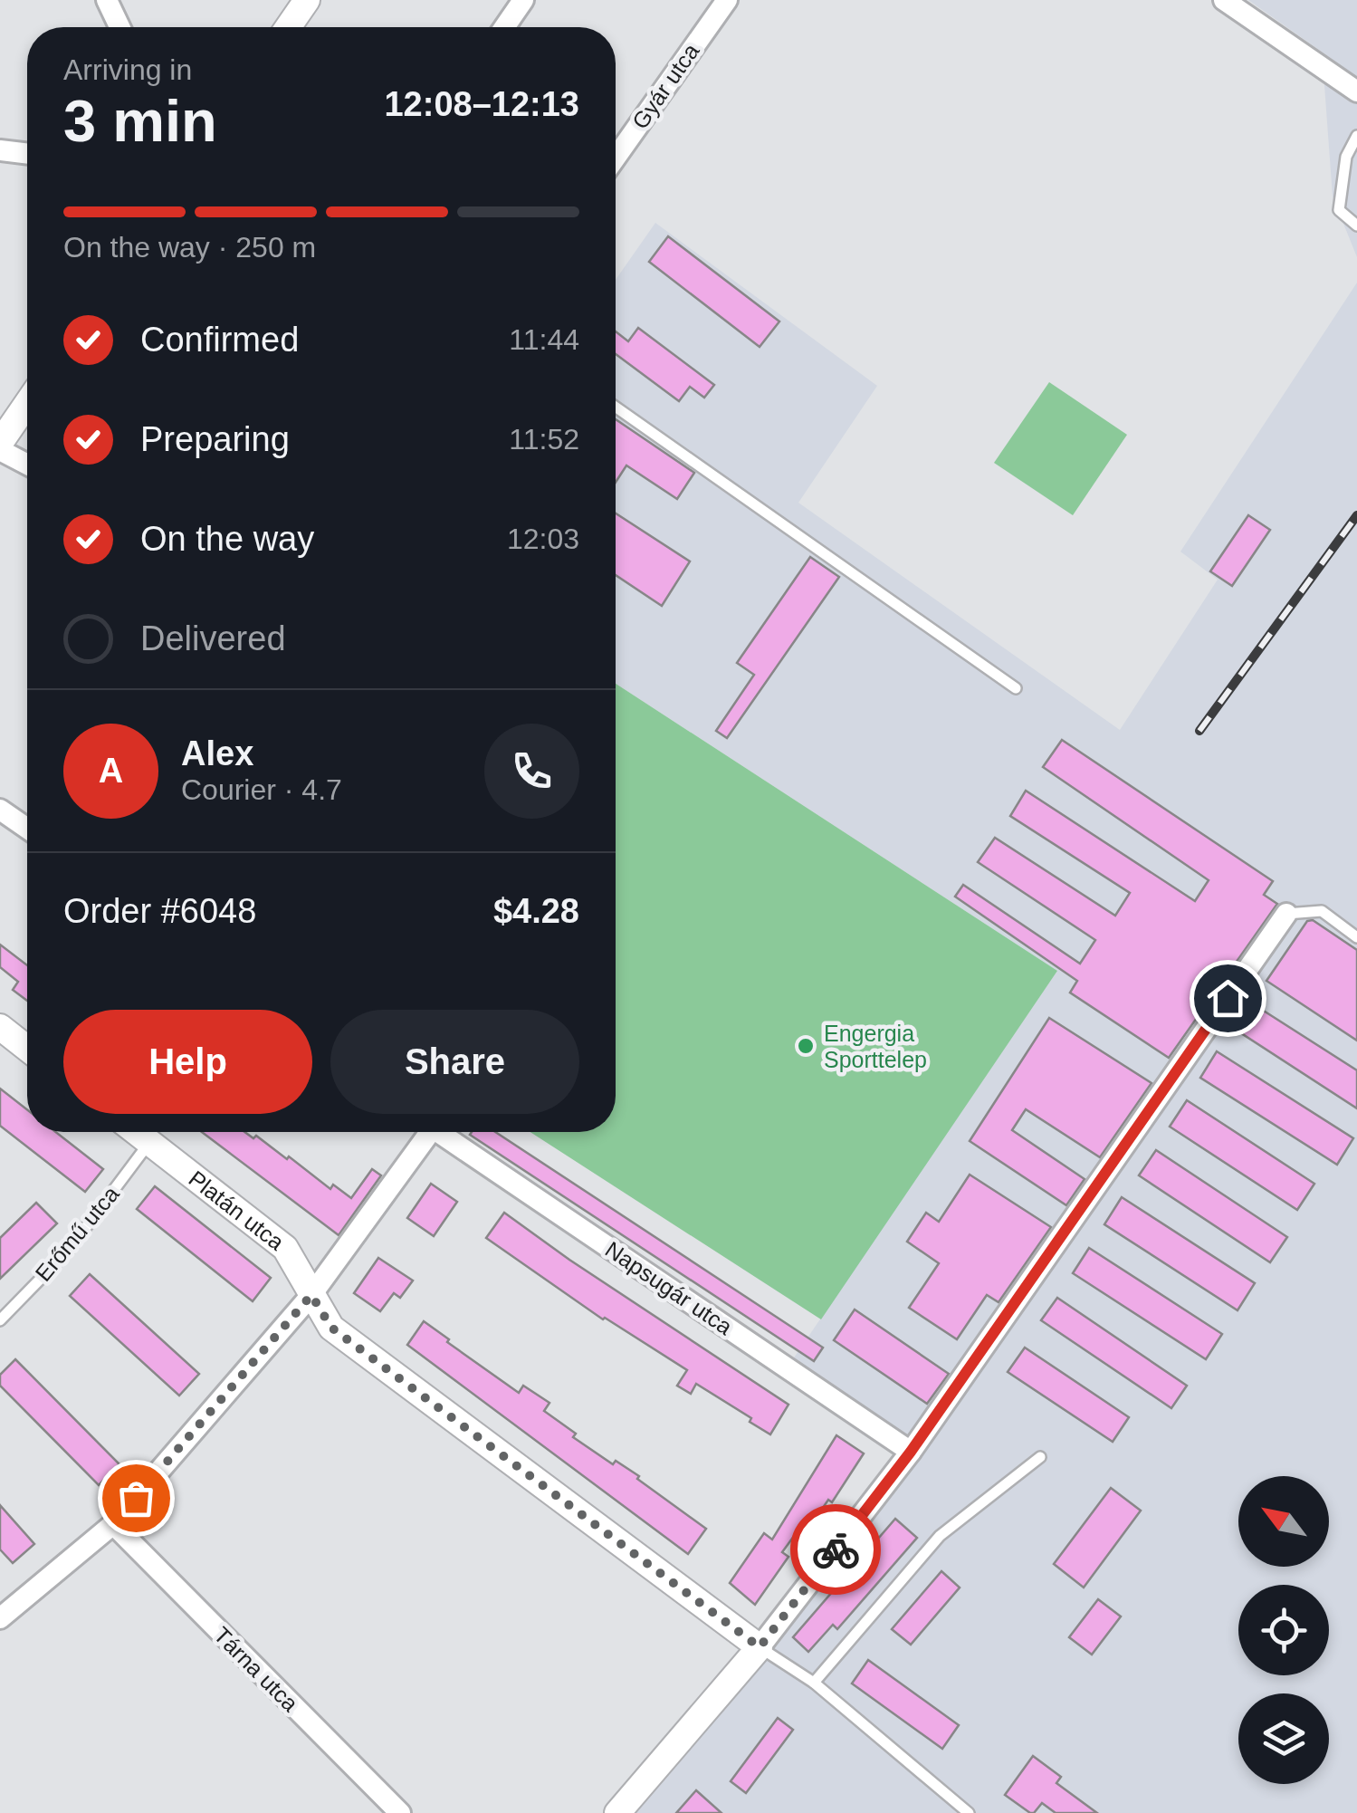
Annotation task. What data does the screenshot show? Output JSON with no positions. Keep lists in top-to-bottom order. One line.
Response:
{"streets":{"street":["Gyár utca","Platán utca","Napsugár utca","Tárna utca"],"lane":["Erőmű utca"]},"crossings":[["Platán utca","Erőmű utca"]],"places":["Engergia Sporttelep"],"north":"top left","page":{"heading":["3 min","Arriving in","12:08–12:13"],"panel":["Alex","Courier · 4.7","Order #6048","$4.28"],"bar":"On the way · 250 m","list":[["Confirmed","11:44"],["Preparing","11:52"],["On the way","12:03"],"Delivered"],"round":"A","buttons":["Help","Share"]}}
